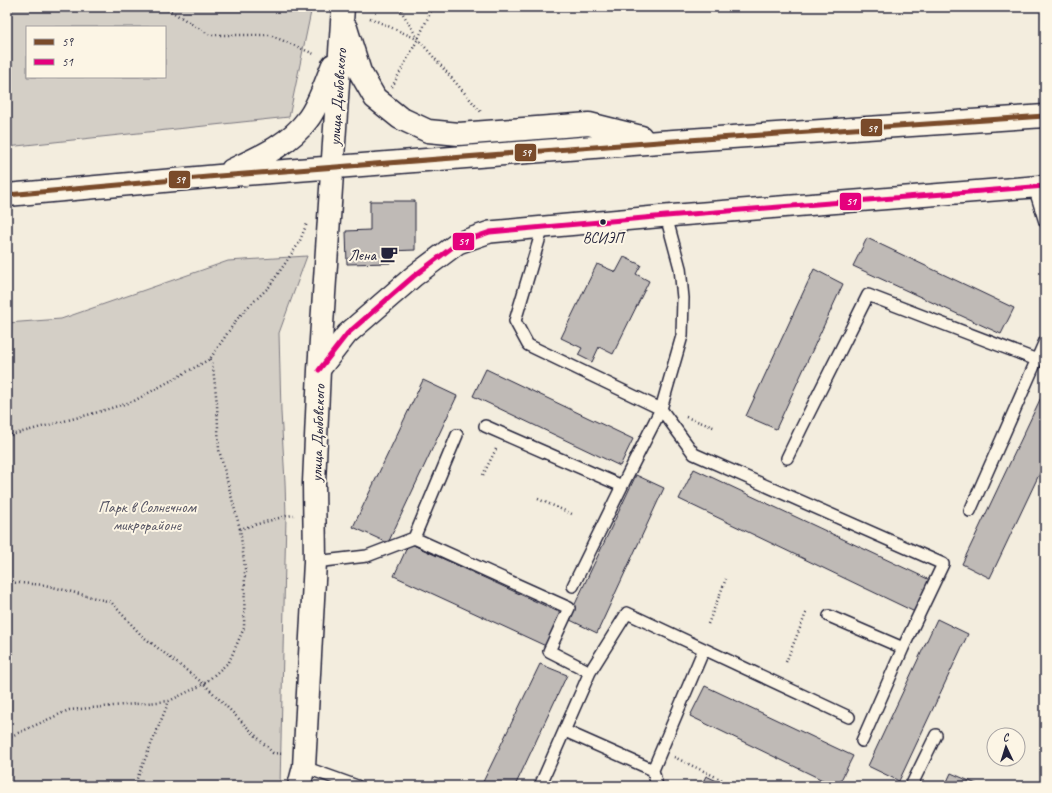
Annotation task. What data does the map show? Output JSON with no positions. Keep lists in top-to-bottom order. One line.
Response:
{"streets":{"main road":["улица Дыбовского"]},"parks":["Парк в Солнечном микрорайоне"],"places":{"other":["ВСИЭП"],"cafe":["Лена"]},"lines":["transit line 59","transit line 51"],"legend":["59","51"],"north":"top"}
